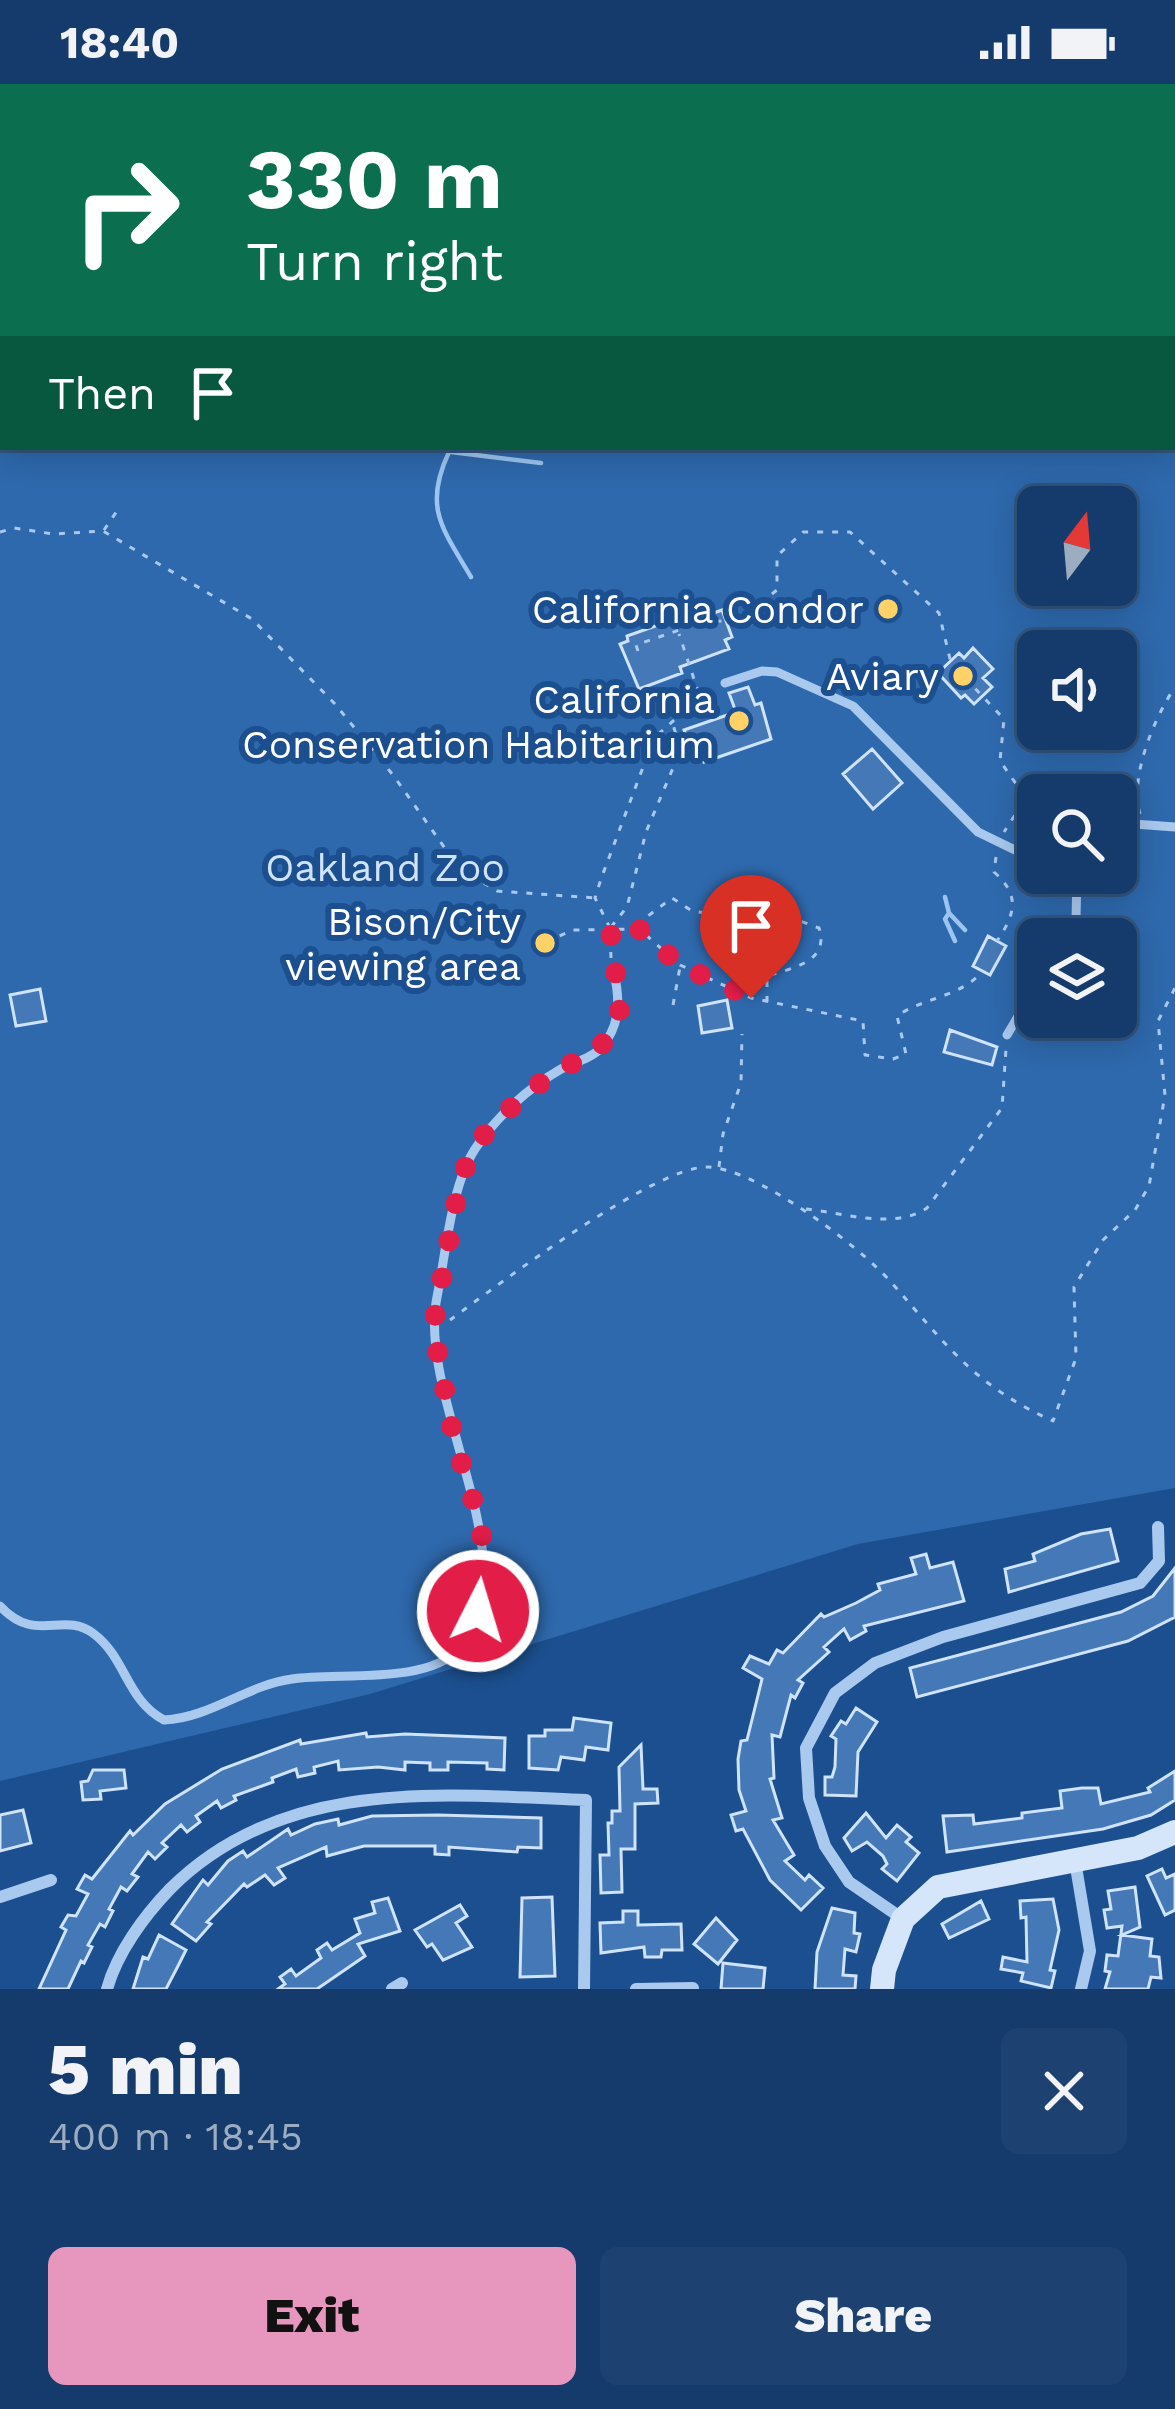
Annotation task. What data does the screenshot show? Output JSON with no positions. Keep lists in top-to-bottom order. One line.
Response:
{"parks":["Oakland Zoo"],"places":["California Condor","Aviary","California Conservation Habitarium","Bison/City viewing area"],"north":"top","page":{"status":"18:40","turn":["330 m","Turn right"],"then":"Then","heading":["5 min","400 m · 18:45"],"buttons":["Exit","Share"]}}
